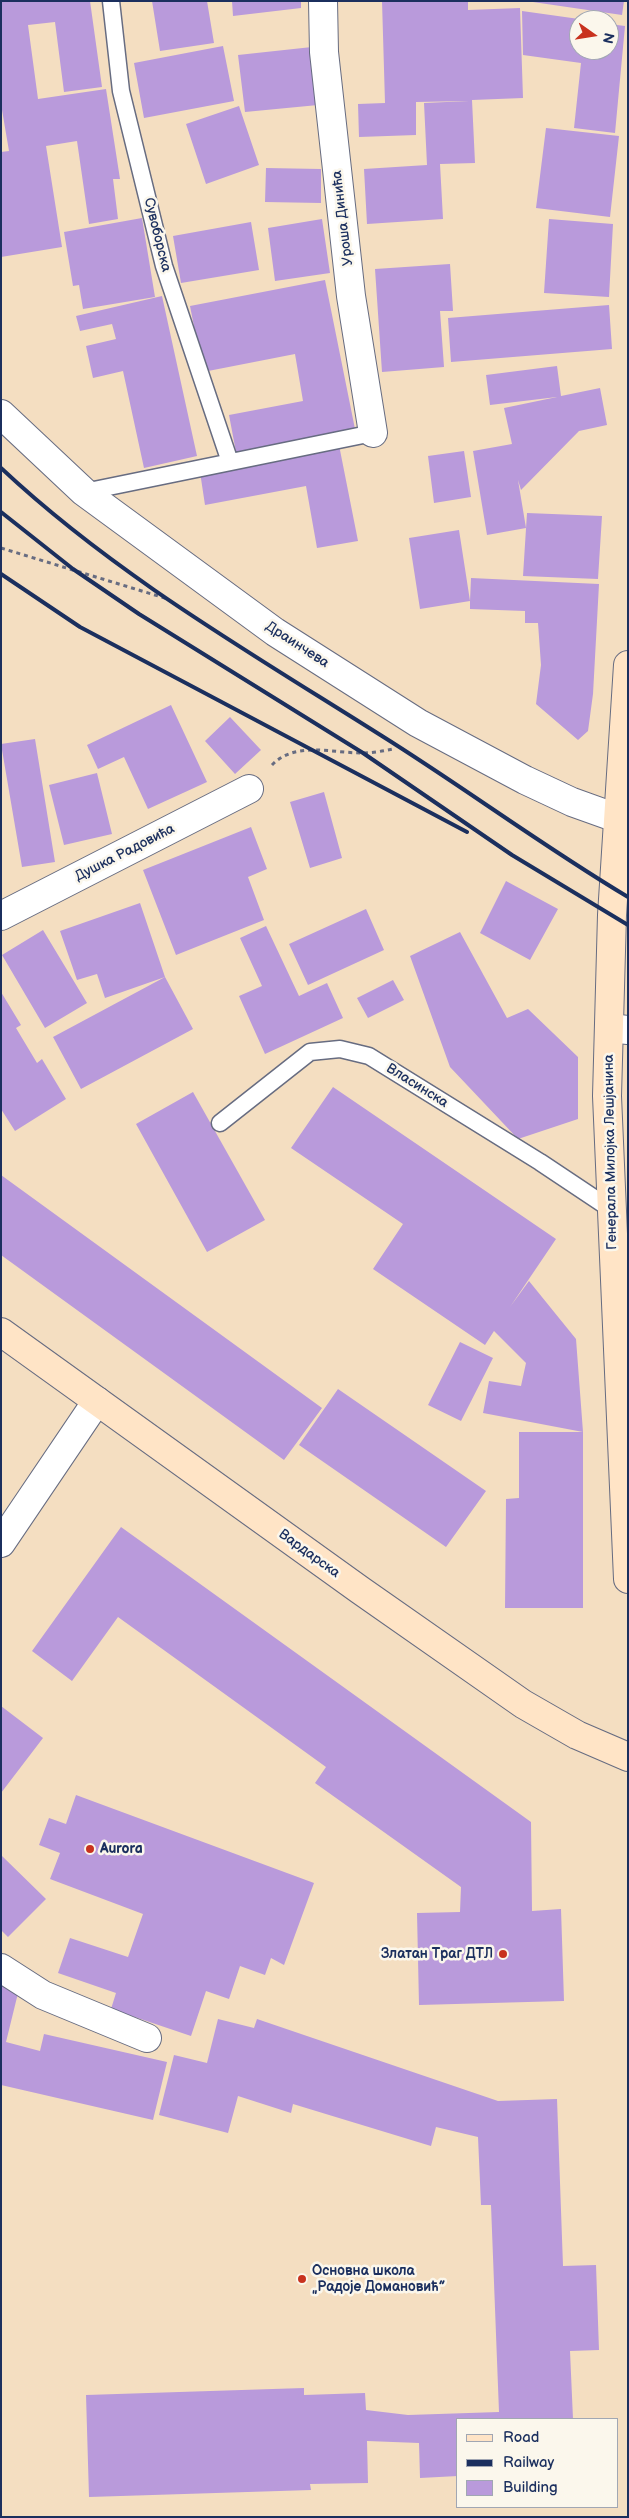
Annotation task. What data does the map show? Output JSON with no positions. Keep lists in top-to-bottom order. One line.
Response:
{"streets":{"street":["Уроша Динића","Драинчева","Душка Радовића","Генерала Милојка Лешјанина","Вардарска"],"lane":["Сувоборска","Власинска"]},"crossings":[["Драинчева","Генерала Милојка Лешјанина"],["Власинска","Генерала Милојка Лешјанина"]],"places":["Aurora","Златан Траг ДТЛ","Основна школа „Радоје Домановић”"],"legend":["Road","Railway","Building"],"north":"right"}
